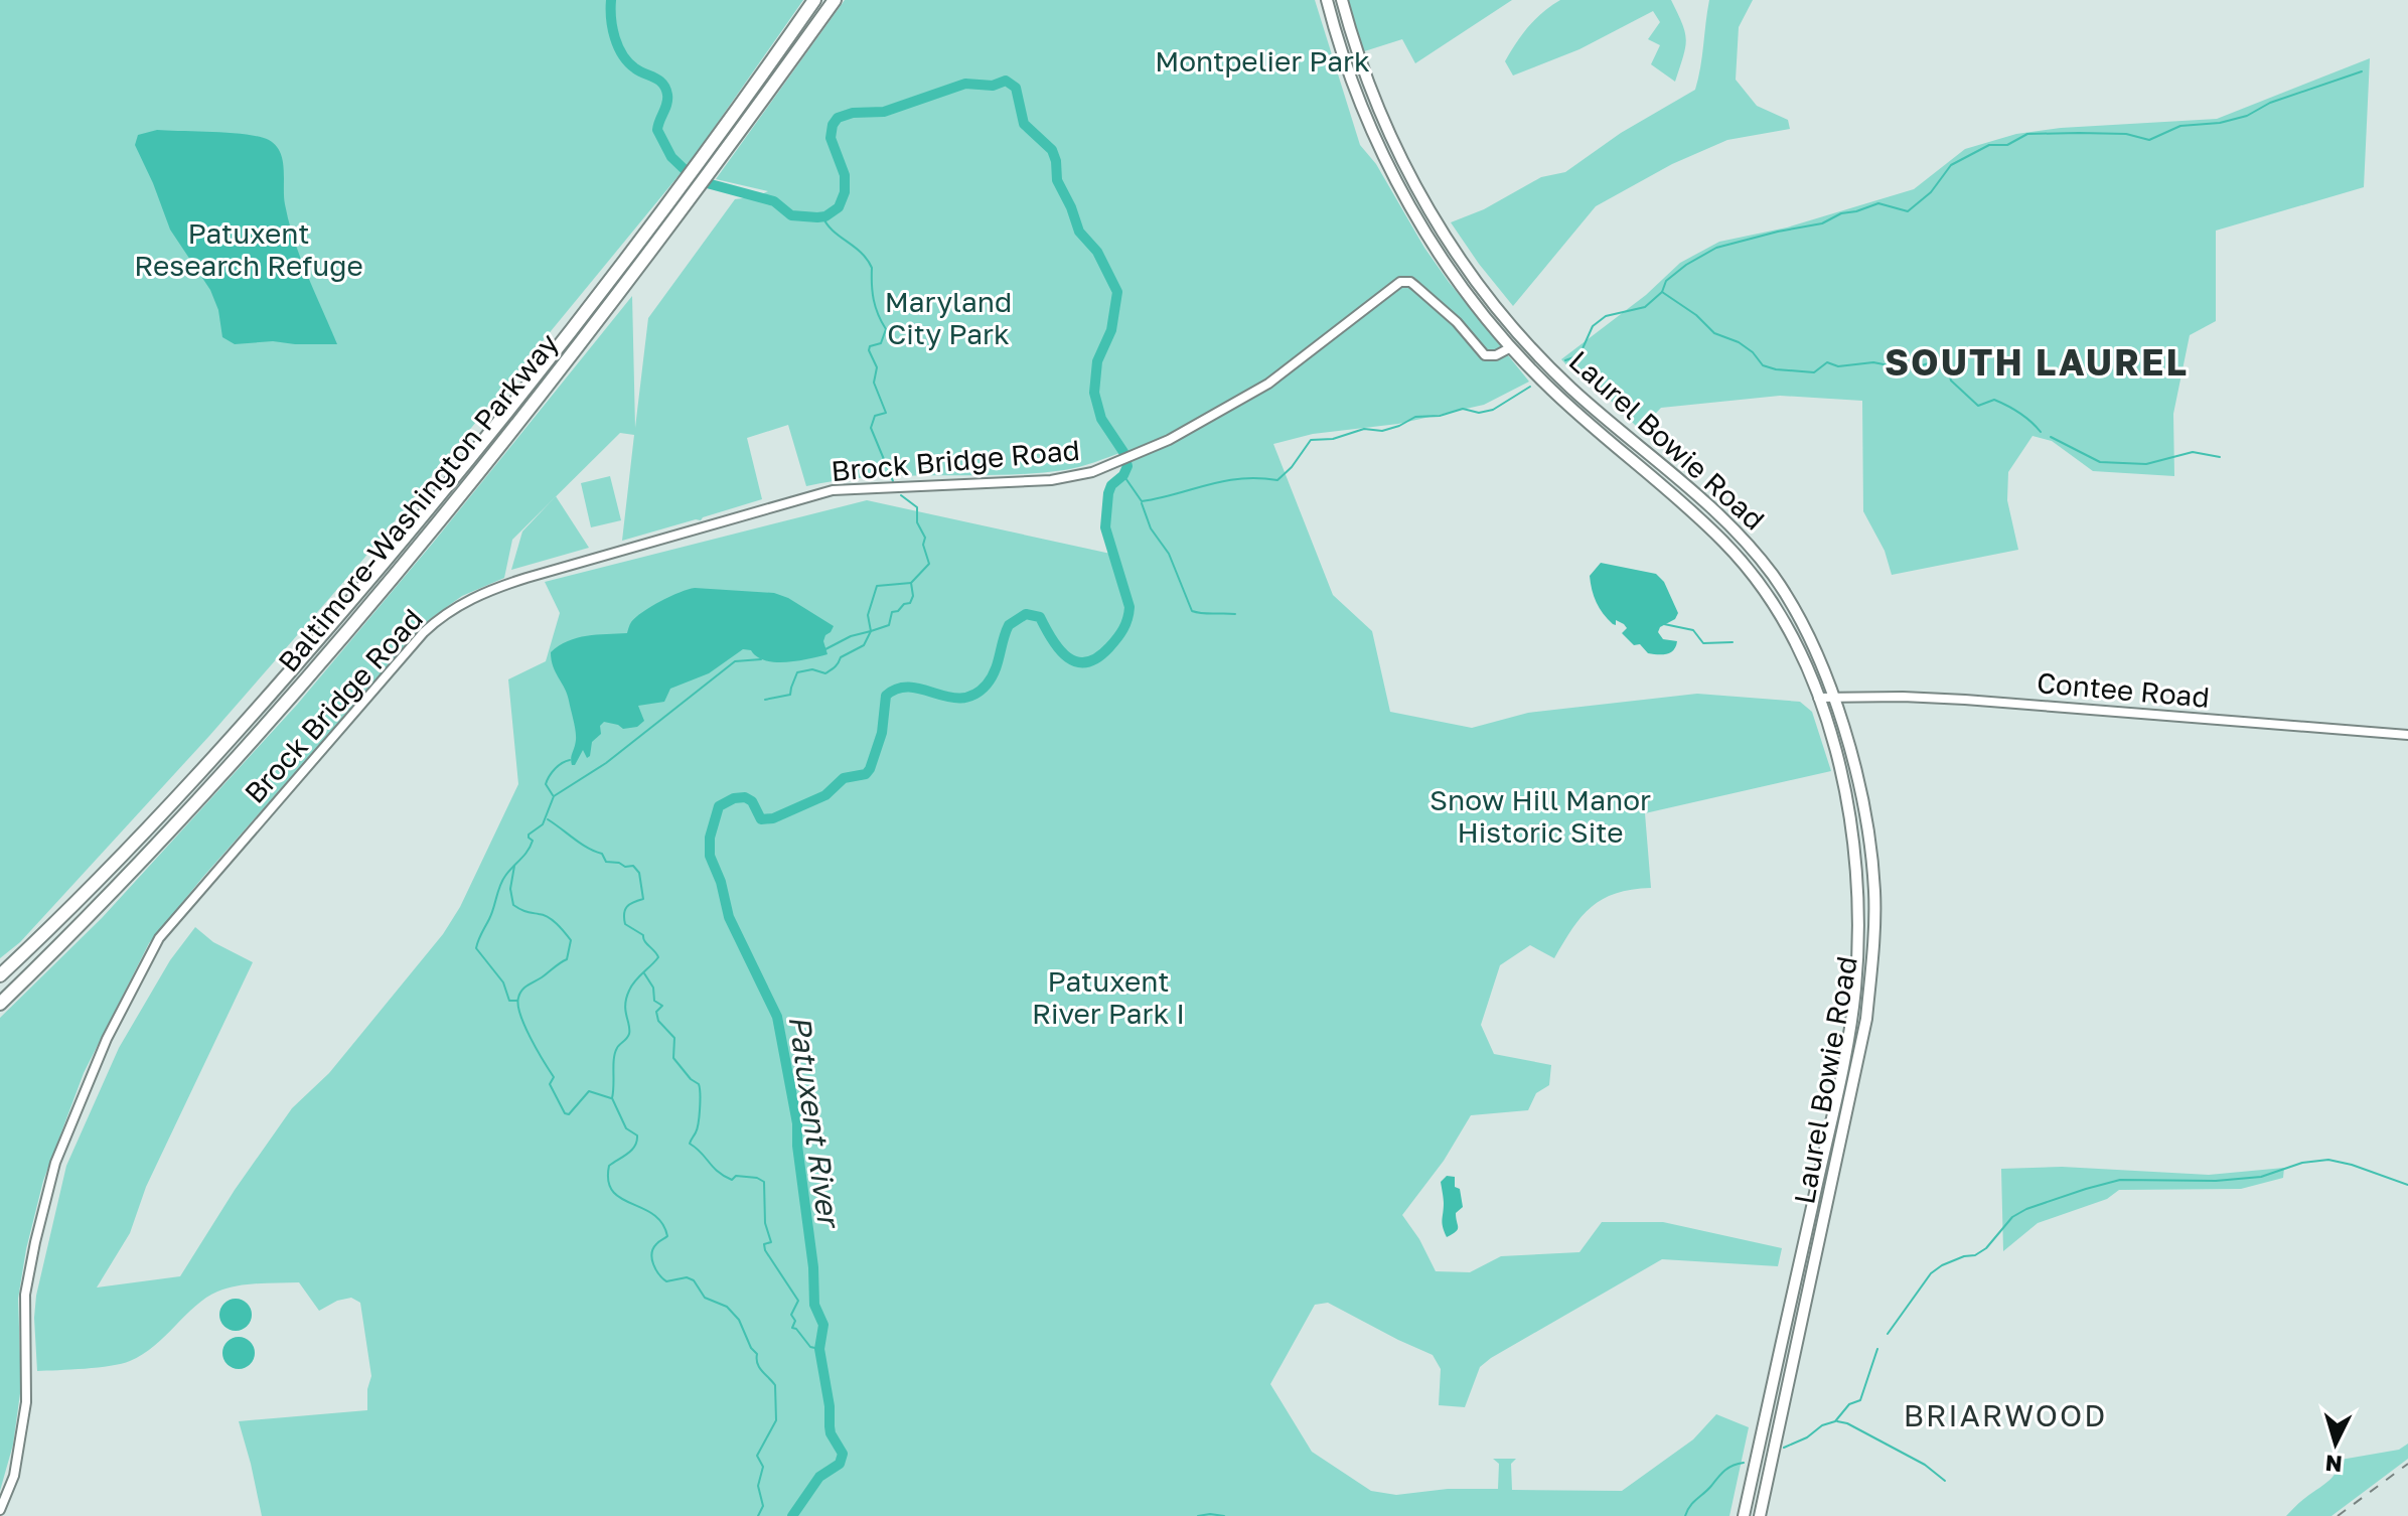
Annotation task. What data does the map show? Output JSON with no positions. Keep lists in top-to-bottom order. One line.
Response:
{"streets":{"highway":["Baltimore-Washington Parkway"],"main road":["Laurel Bowie Road"],"street":["Brock Bridge Road","Contee Road"]},"crossings":[["Laurel Bowie Road","Brock Bridge Road"],["Laurel Bowie Road","Contee Road"]],"districts":["SOUTH LAUREL","BRIARWOOD"],"water":["Patuxent River"],"parks":["Montpelier Park","Patuxent Research Refuge","Maryland City Park","Snow Hill Manor Historic Site","Patuxent River Park I"],"north":"bottom"}
